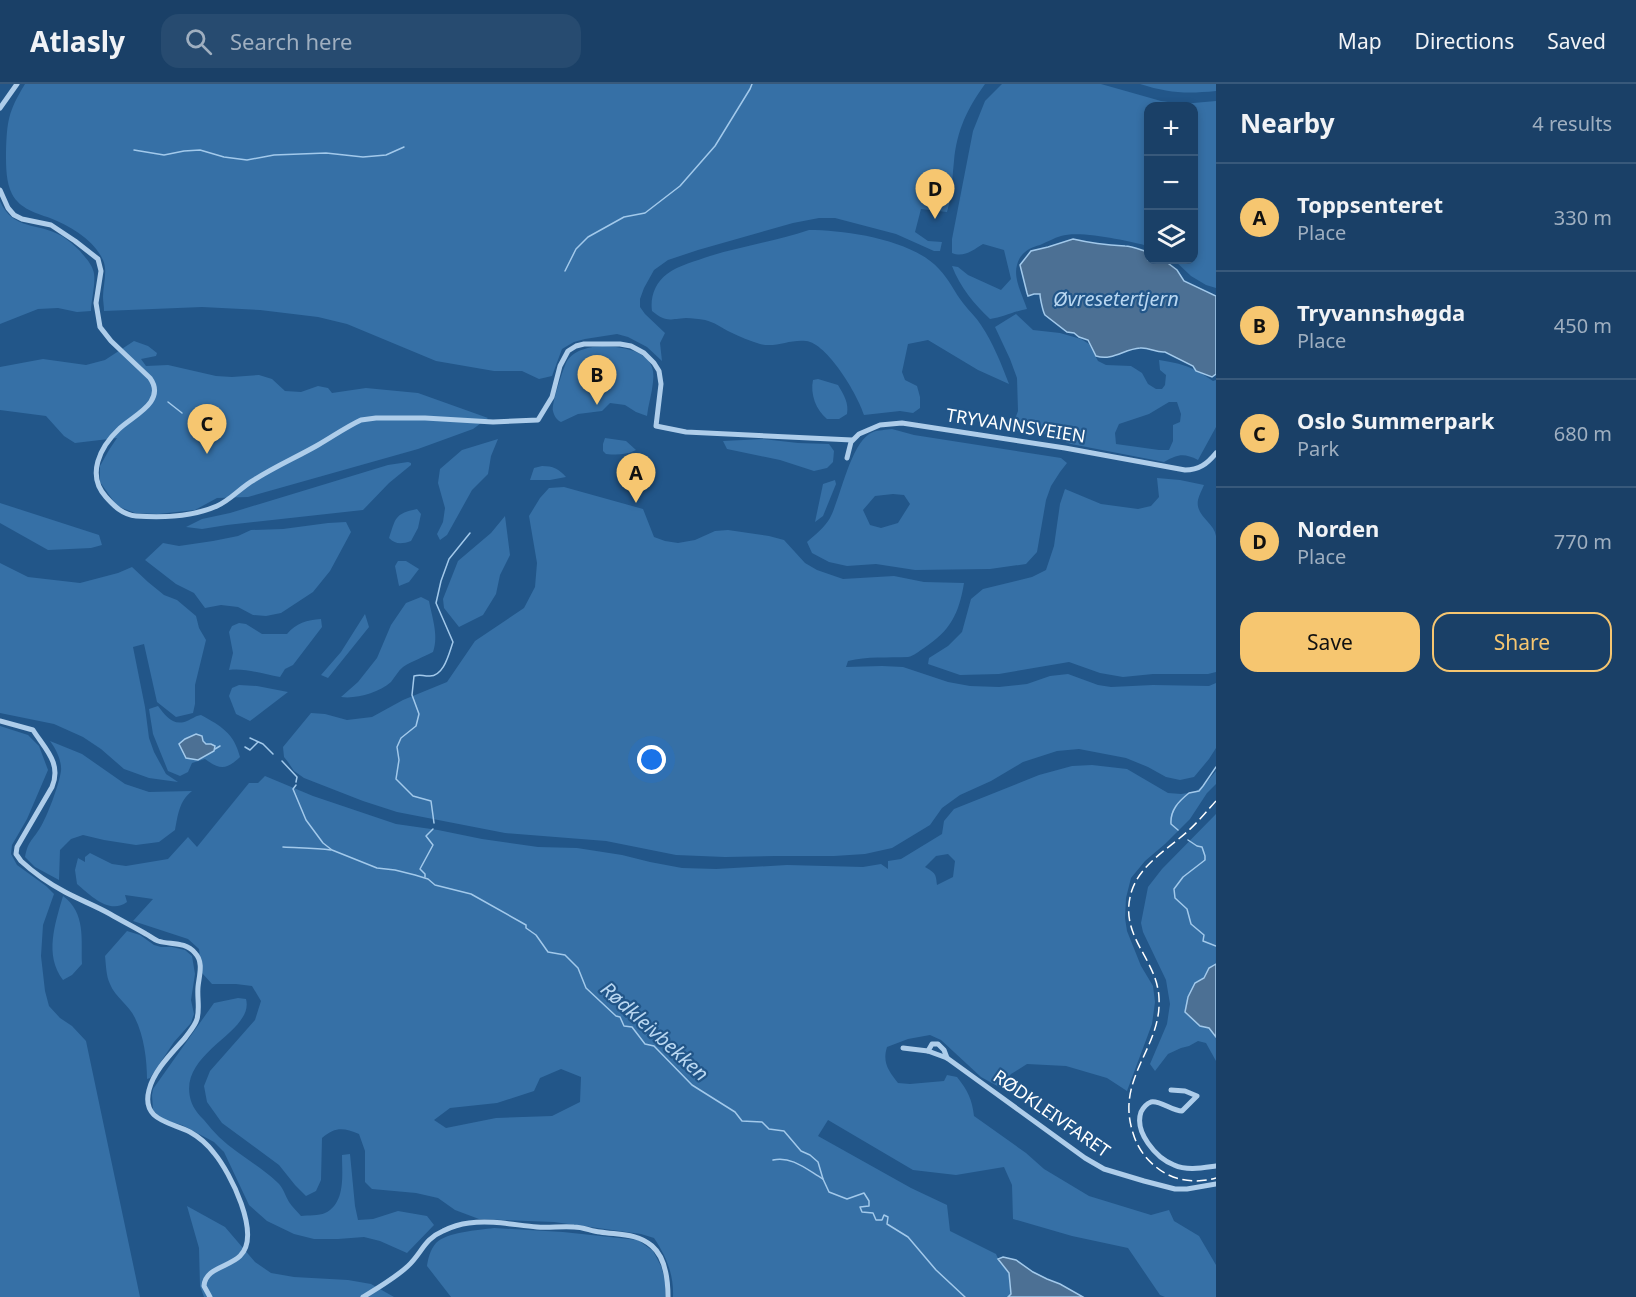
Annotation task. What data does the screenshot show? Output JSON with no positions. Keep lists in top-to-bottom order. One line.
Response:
{"streets":{"street":["TRYVANNSVEIEN","RØDKLEIVFARET"]},"water":["Øvresetertjern","Rødkleivbekken"],"page":{"header":"Atlasly","search":"Search here","nav":["Map","Directions","Saved"],"heading":["Nearby","4 results"],"map_buttons":["+","−"],"list":[{"mark":"A","name":"Toppsenteret","note":"Place","value":"330 m"},{"mark":"B","name":"Tryvannshøgda","note":"Place","value":"450 m"},{"mark":"C","name":"Oslo Summerpark","note":"Park","value":"680 m"},{"mark":"D","name":"Norden","note":"Place","value":"770 m"}],"pins":["D","B","C","A"],"buttons":["Save","Share"]}}
